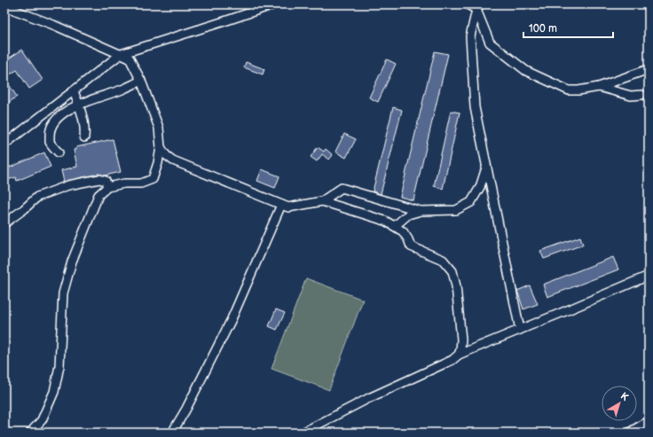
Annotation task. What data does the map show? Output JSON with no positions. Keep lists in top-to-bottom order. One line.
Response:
{"scale_bar":"100 m","north":"top right"}
